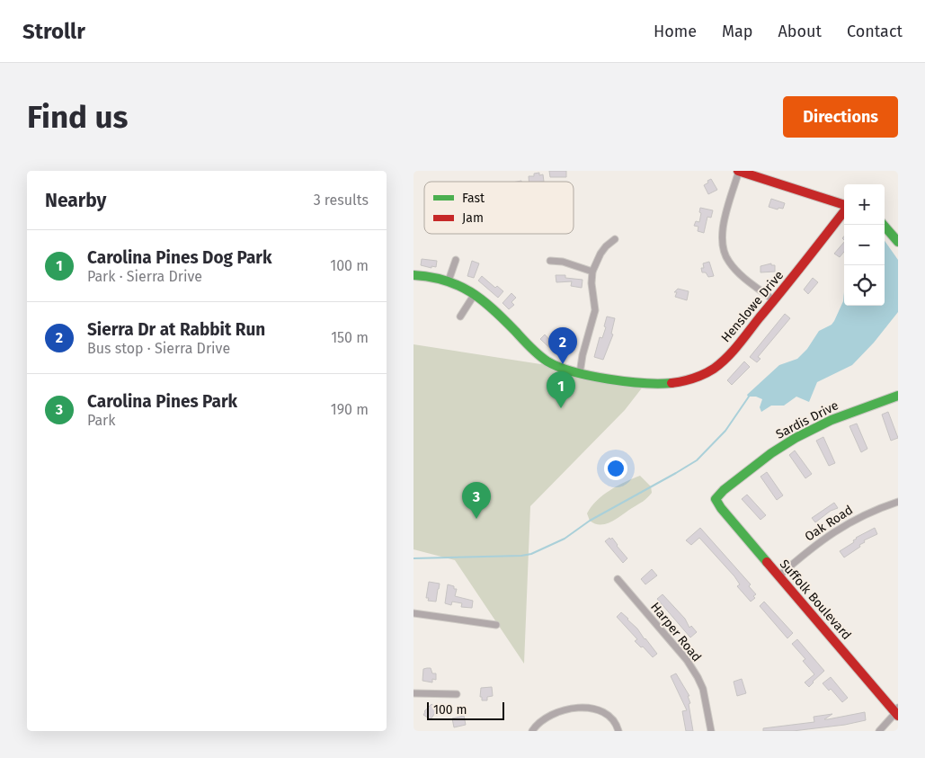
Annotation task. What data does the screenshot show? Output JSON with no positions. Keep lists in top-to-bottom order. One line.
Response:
{"streets":{"street":["Henslowe Drive","Sardis Drive","Oak Road","Suffolk Boulevard","Harper Road"]},"crossings":[["Sardis Drive","Suffolk Boulevard"],["Oak Road","Suffolk Boulevard"]],"legend":["Fast","Jam"],"scale_bar":"100 m","page":{"header":"Strollr","nav":["Home","Map","About","Contact"],"buttons":"Directions","title":"Find us","heading":["Nearby","3 results"],"map_buttons":["+","−"],"list":[{"mark":"1","name":"Carolina Pines Dog Park","note":"Park · Sierra Drive","value":"100 m"},{"mark":"2","name":"Sierra Dr at Rabbit Run","note":"Bus stop · Sierra Drive","value":"150 m"},{"mark":"3","name":"Carolina Pines Park","note":"Park","value":"190 m"}],"pins":["2","1","3"],"scale":"100 m"}}
